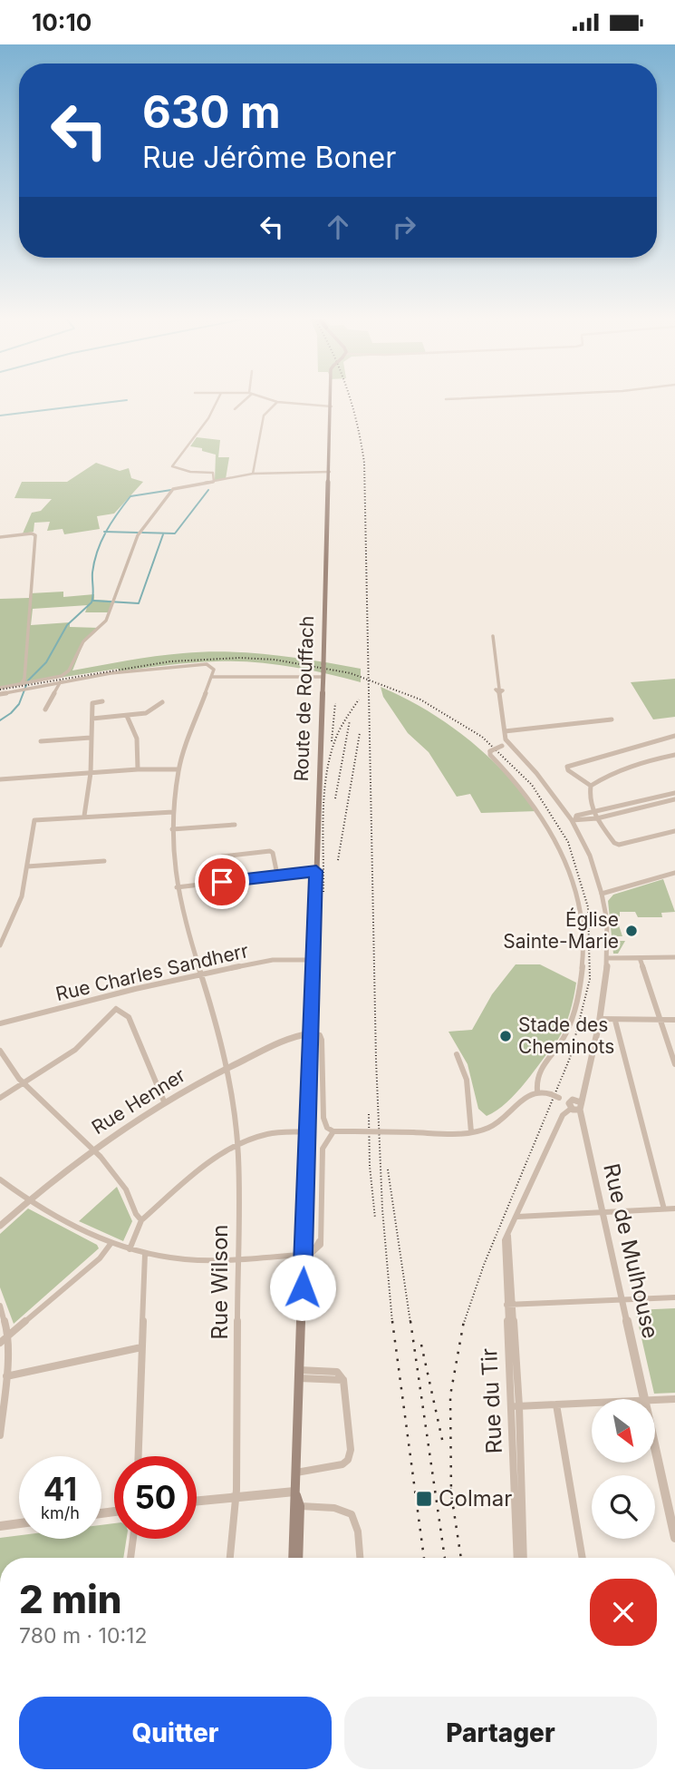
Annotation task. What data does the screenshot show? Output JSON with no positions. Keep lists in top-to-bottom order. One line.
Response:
{"streets":{"main road":["Route de Rouffach"],"street":["Rue Charles Sandherr","Rue Henner","Rue de Mulhouse","Rue Wilson","Rue du Tir"]},"crossings":[["Route de Rouffach","Rue Charles Sandherr"],["Route de Rouffach","Rue Henner"],["Rue Charles Sandherr","Rue Wilson"],["Rue Henner","Rue Wilson"],["Rue de Mulhouse","Rue du Tir"]],"places":{"other":["Église Sainte-Marie","Stade des Cheminots"],"transit":["Colmar"]},"north":"bottom right","page":{"status":"10:10","turn":["630 m","Rue Jérôme Boner"],"speed":"41 km/h","limit":"50","heading":["2 min","780 m · 10:12"],"buttons":["Quitter","Partager"]}}
